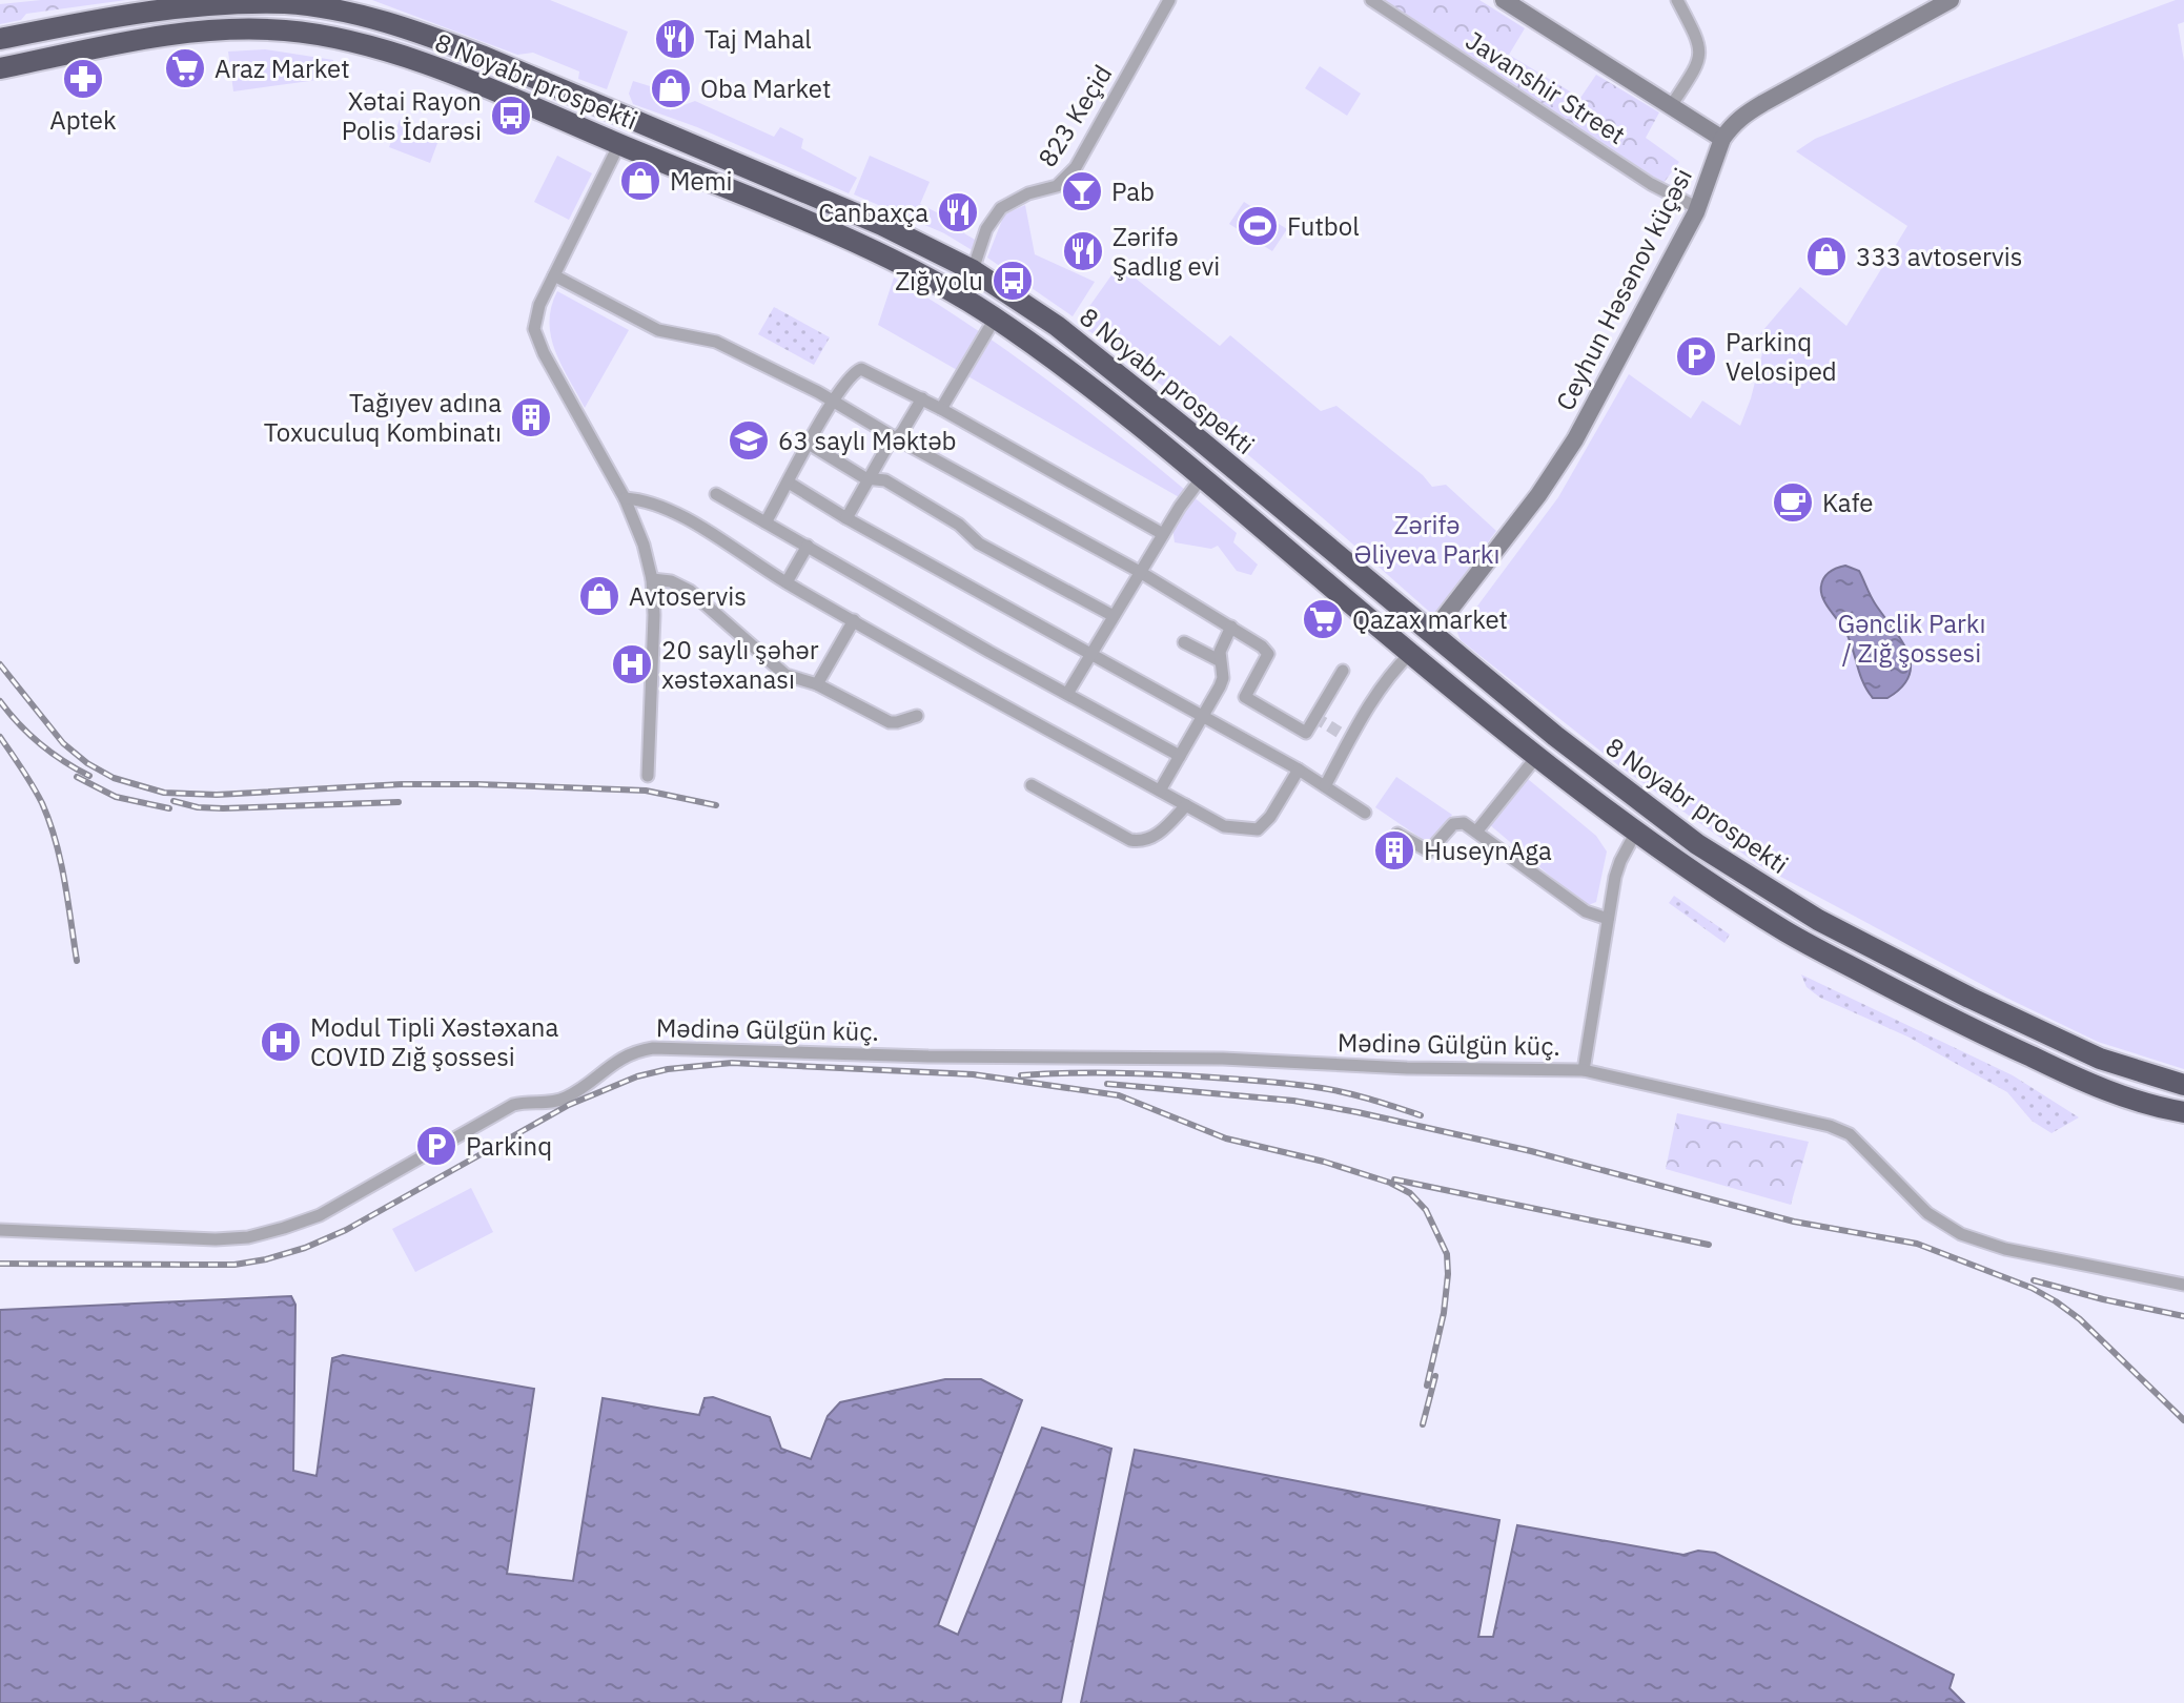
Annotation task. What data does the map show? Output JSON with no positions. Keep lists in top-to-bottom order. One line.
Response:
{"streets":{"highway":["8 Noyabr prospekti"],"main road":["Ceyhun Həsənov küçəsi"],"street":["Javanshir Street","823 Keçid","Mədinə Gülgün küç."]},"crossings":[["8 Noyabr prospekti","823 Keçid"],["8 Noyabr prospekti","Ceyhun Həsənov küçəsi"],["Javanshir Street","Ceyhun Həsənov küçəsi"]],"parks":["Zərifə Əliyeva Parkı","Gənclik Parkı / Zığ şossesi"],"places":{"restaurant":["Taj Mahal","Canbaxça","Zərifə Şadlıg evi"],"supermarket":["Araz Market","Qazax market"],"pharmacy":["Aptek"],"shop":["Oba Market","Memi","333 avtoservis","Avtoservis"],"bus stop":["Xətai Rayon Polis İdarəsi","Zığ yolu"],"bar":["Pab"],"sports":["Futbol"],"parking":["Parkinq Velosiped","Parkinq"],"building":["Tağıyev adına Toxuculuq Kombinatı","HuseynAga"],"school or university":["63 saylı Məktəb"],"cafe":["Kafe"],"hospital":["20 saylı şəhər xəstəxanası","Modul Tipli Xəstəxana COVID Zığ şossesi"]}}
